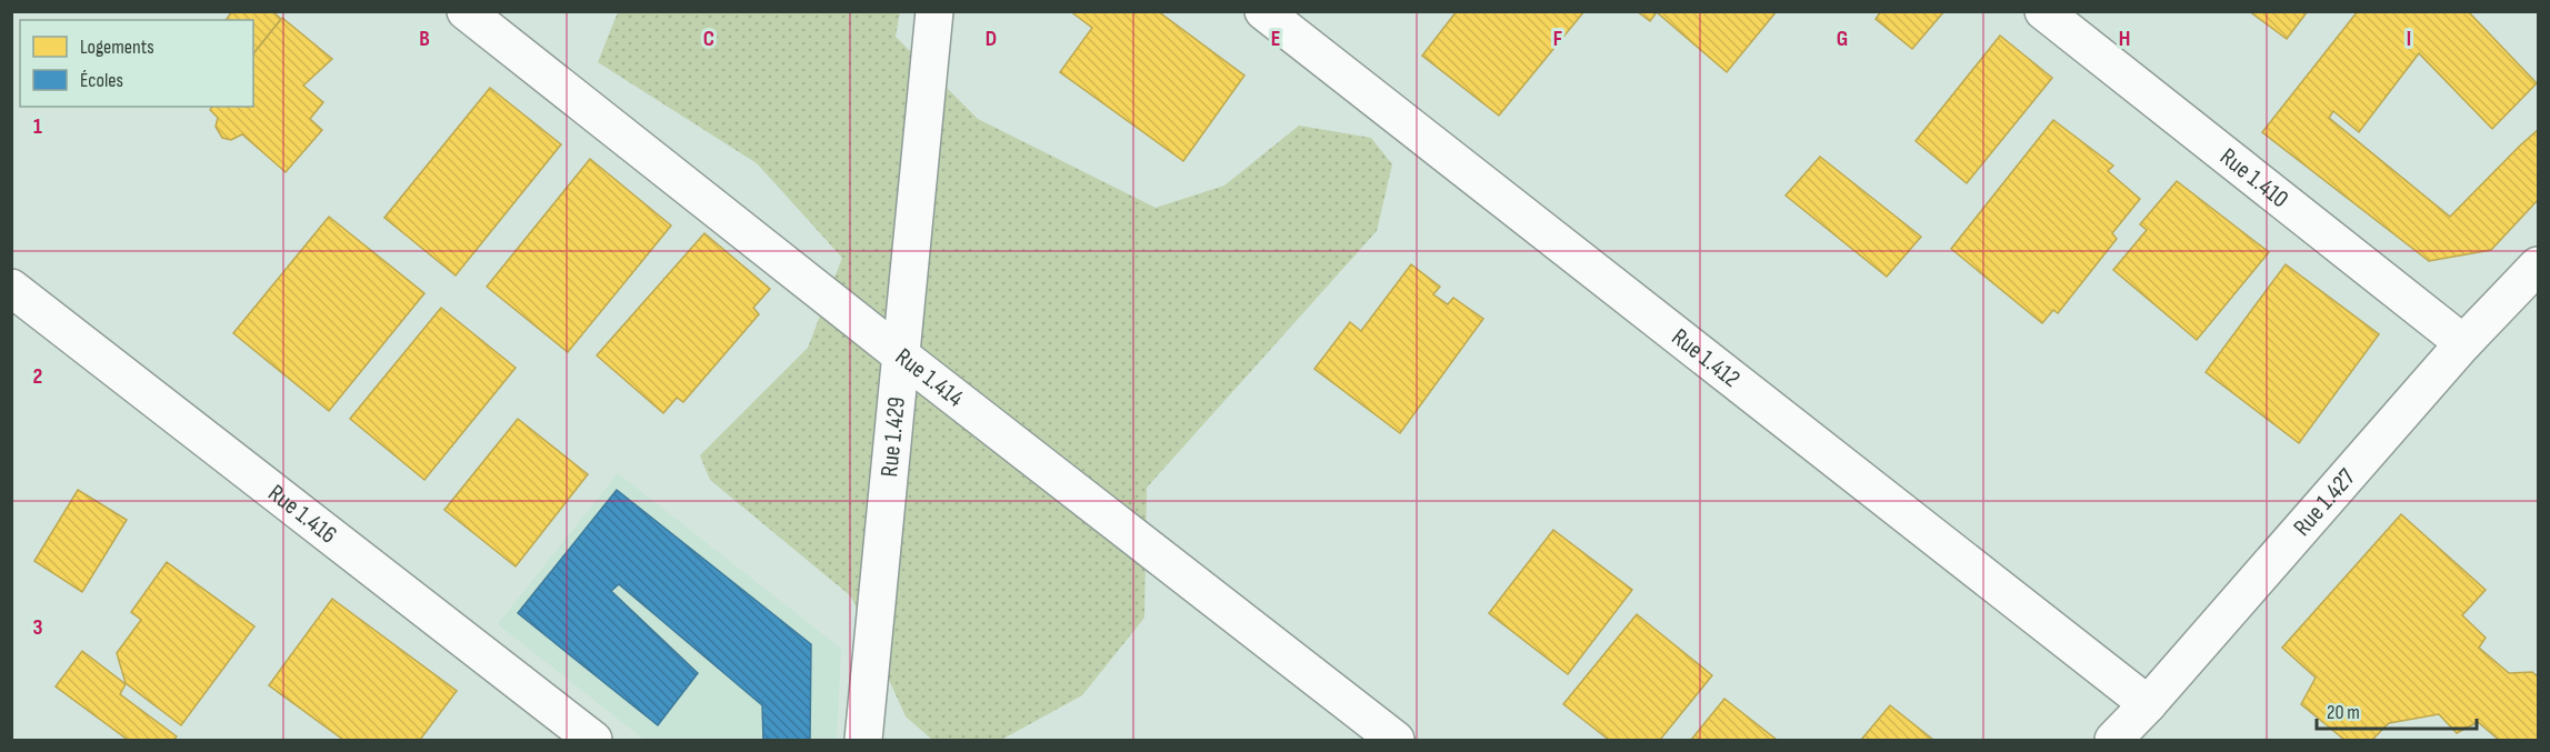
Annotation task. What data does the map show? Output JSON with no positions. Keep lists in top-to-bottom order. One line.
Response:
{"streets":{"street":["Rue 1.410","Rue 1.412","Rue 1.414","Rue 1.429","Rue 1.427","Rue 1.416"]},"crossings":[["Rue 1.410","Rue 1.427"],["Rue 1.412","Rue 1.427"],["Rue 1.414","Rue 1.429"]],"legend":["Logements","Écoles"],"scale_bar":"20 m","grid":{"columns":["B","C","D","E","F","G","H","I"],"rows":["1","2","3"]}}
